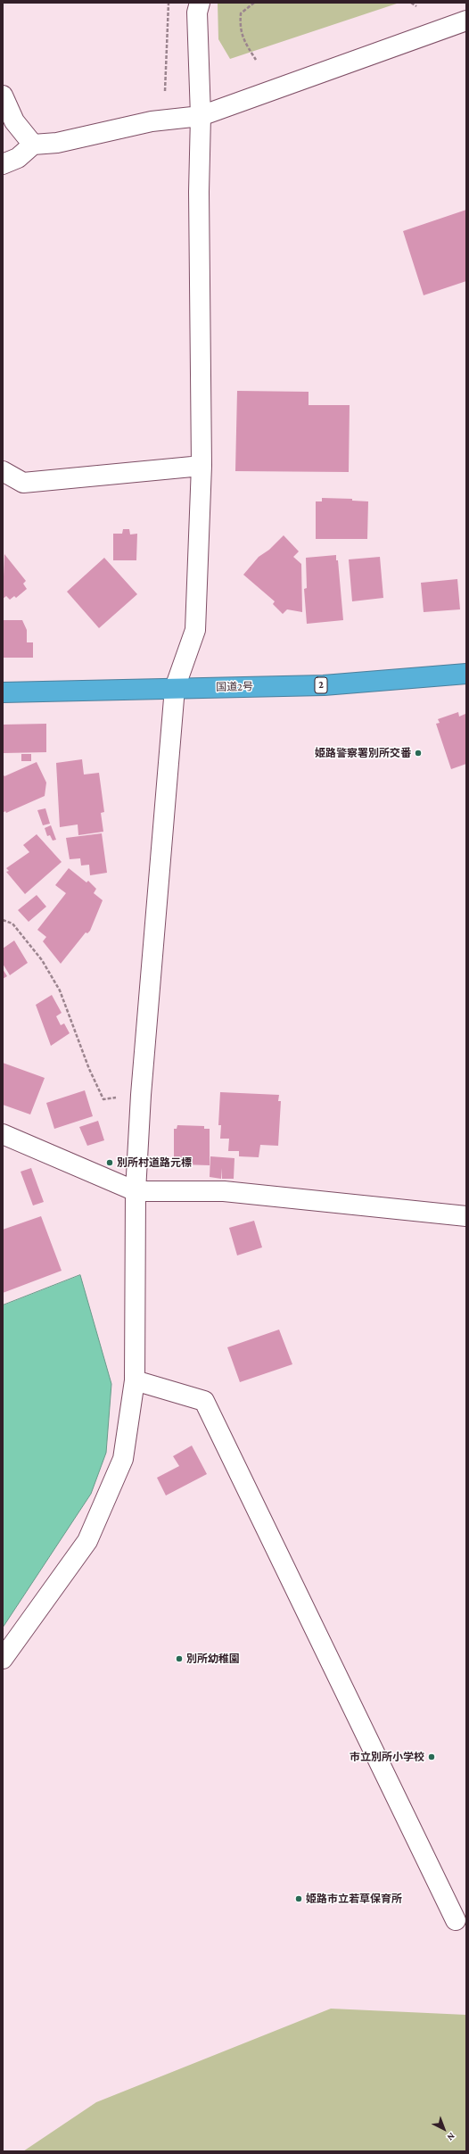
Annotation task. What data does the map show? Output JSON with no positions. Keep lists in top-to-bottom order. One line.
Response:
{"streets":{"highway":["2","国道2号"]},"places":["姫路警察署別所交番","別所村道路元標","別所幼稚園","市立別所小学校","姫路市立若草保育所"],"north":"bottom right"}
